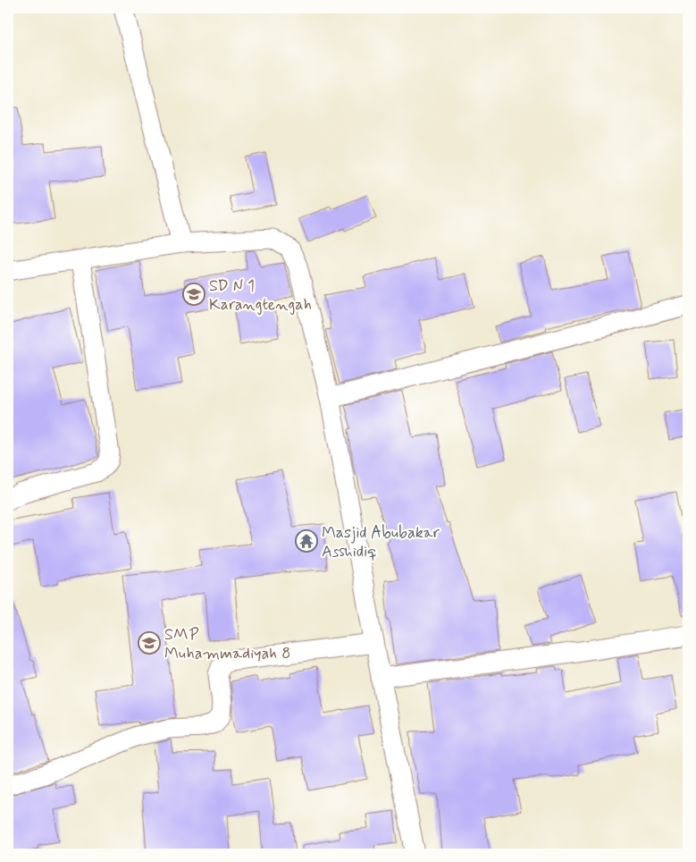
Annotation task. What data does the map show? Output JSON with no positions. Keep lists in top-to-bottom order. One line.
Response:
{"places":{"school or university":["SD N 1 Karangtengah","SMP Muhammadiyah 8"],"temple":["Masjid Abubakar Asshidiq"]}}
